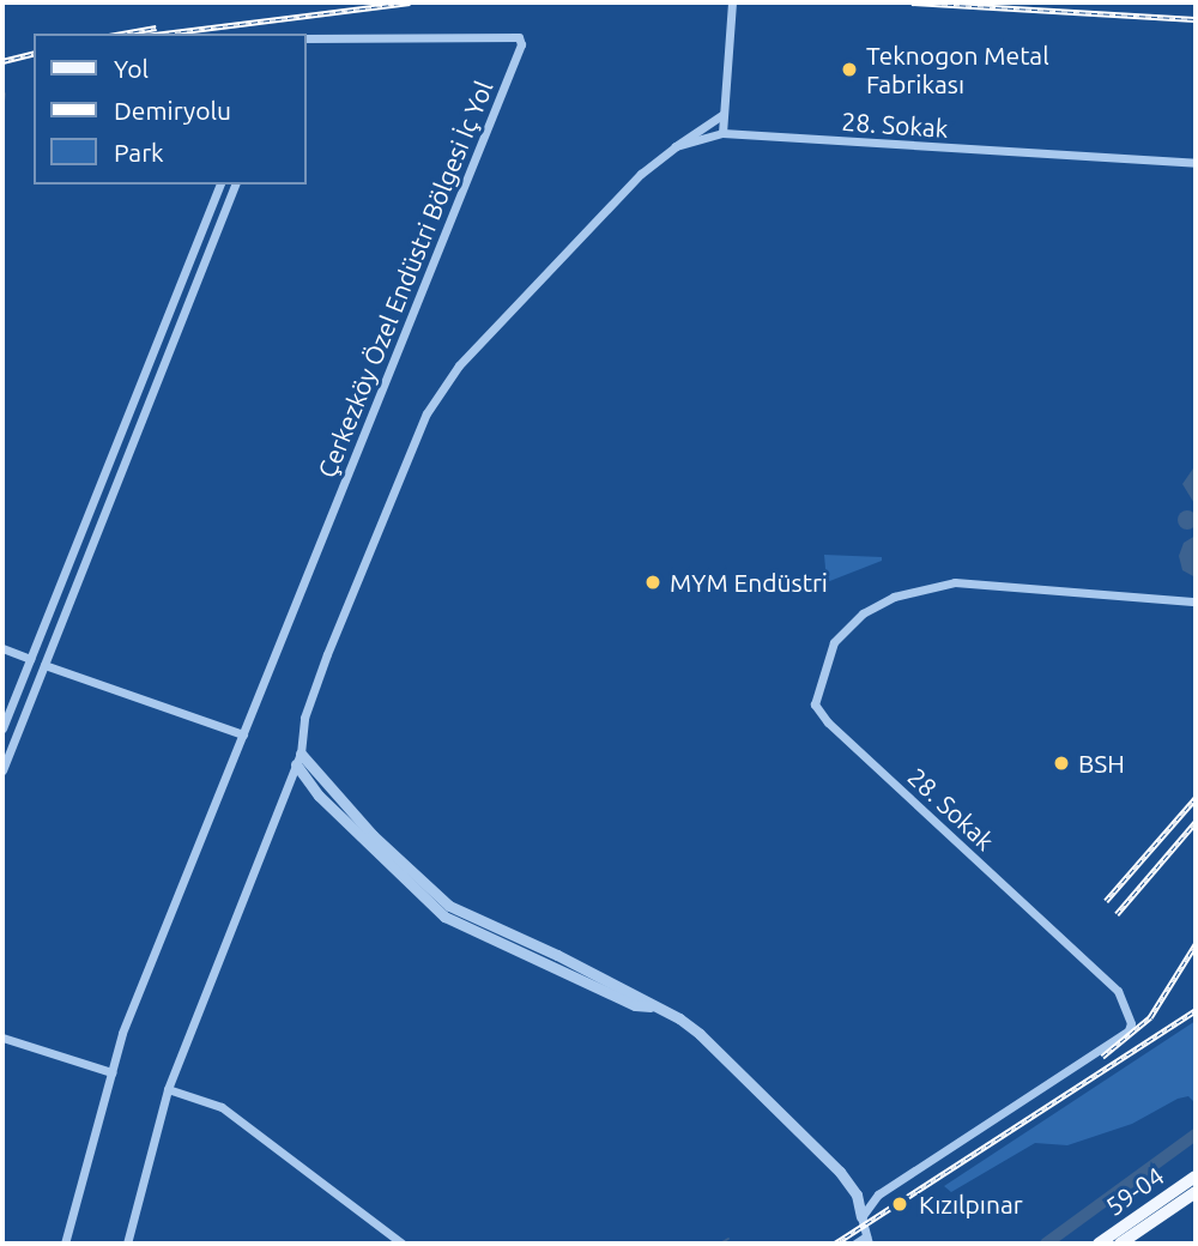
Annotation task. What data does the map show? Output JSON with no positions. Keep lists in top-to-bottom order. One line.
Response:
{"streets":{"main road":["59-04"],"street":["28. Sokak","Çerkezköy Özel Endüstri Bölgesi İç Yol"]},"places":["Teknogon Metal Fabrikası","MYM Endüstri","BSH","Kızılpınar"],"legend":["Yol","Demiryolu","Park"]}
